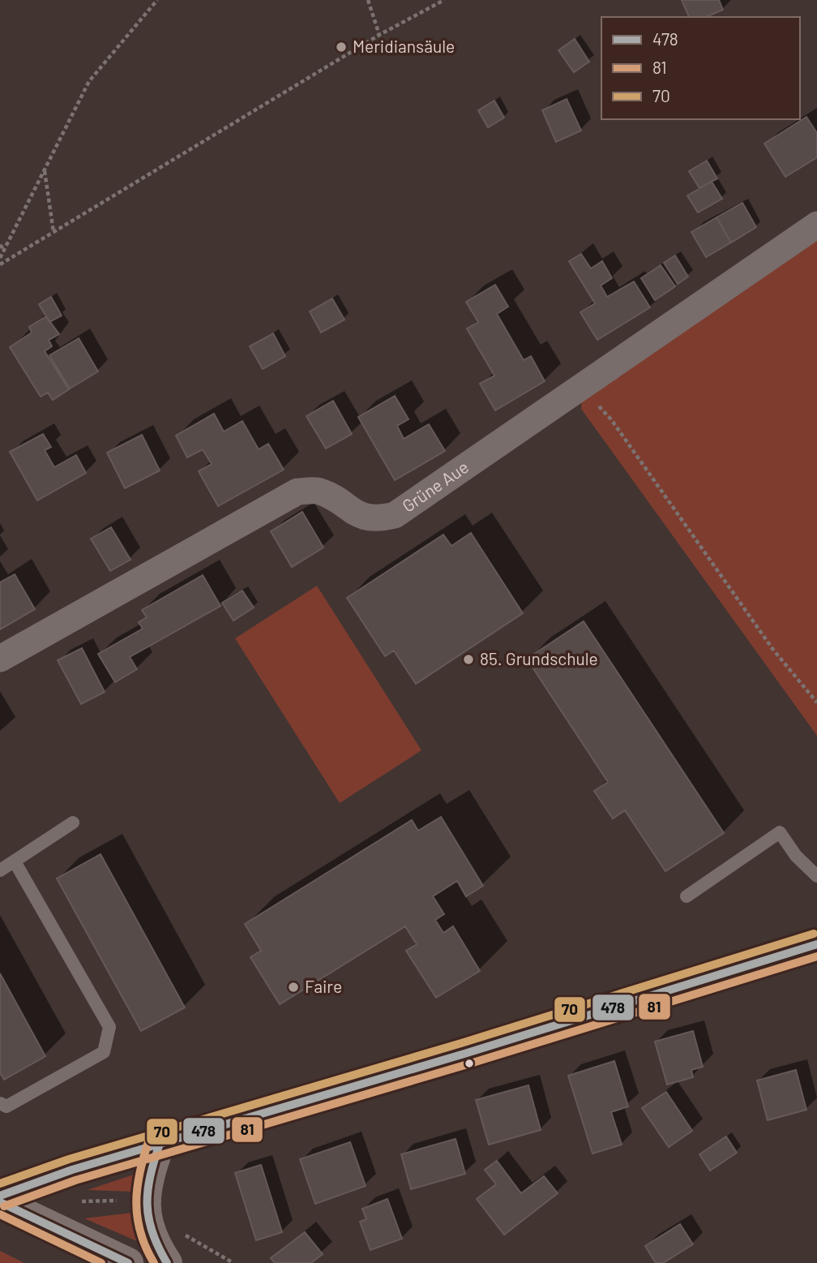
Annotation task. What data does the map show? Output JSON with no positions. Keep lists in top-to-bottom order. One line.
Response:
{"streets":{"street":["Grüne Aue"]},"places":["Meridiansäule","85. Grundschule","Faire"],"lines":["transit line 70","transit line 478","transit line 81"],"legend":["478","81","70"]}
